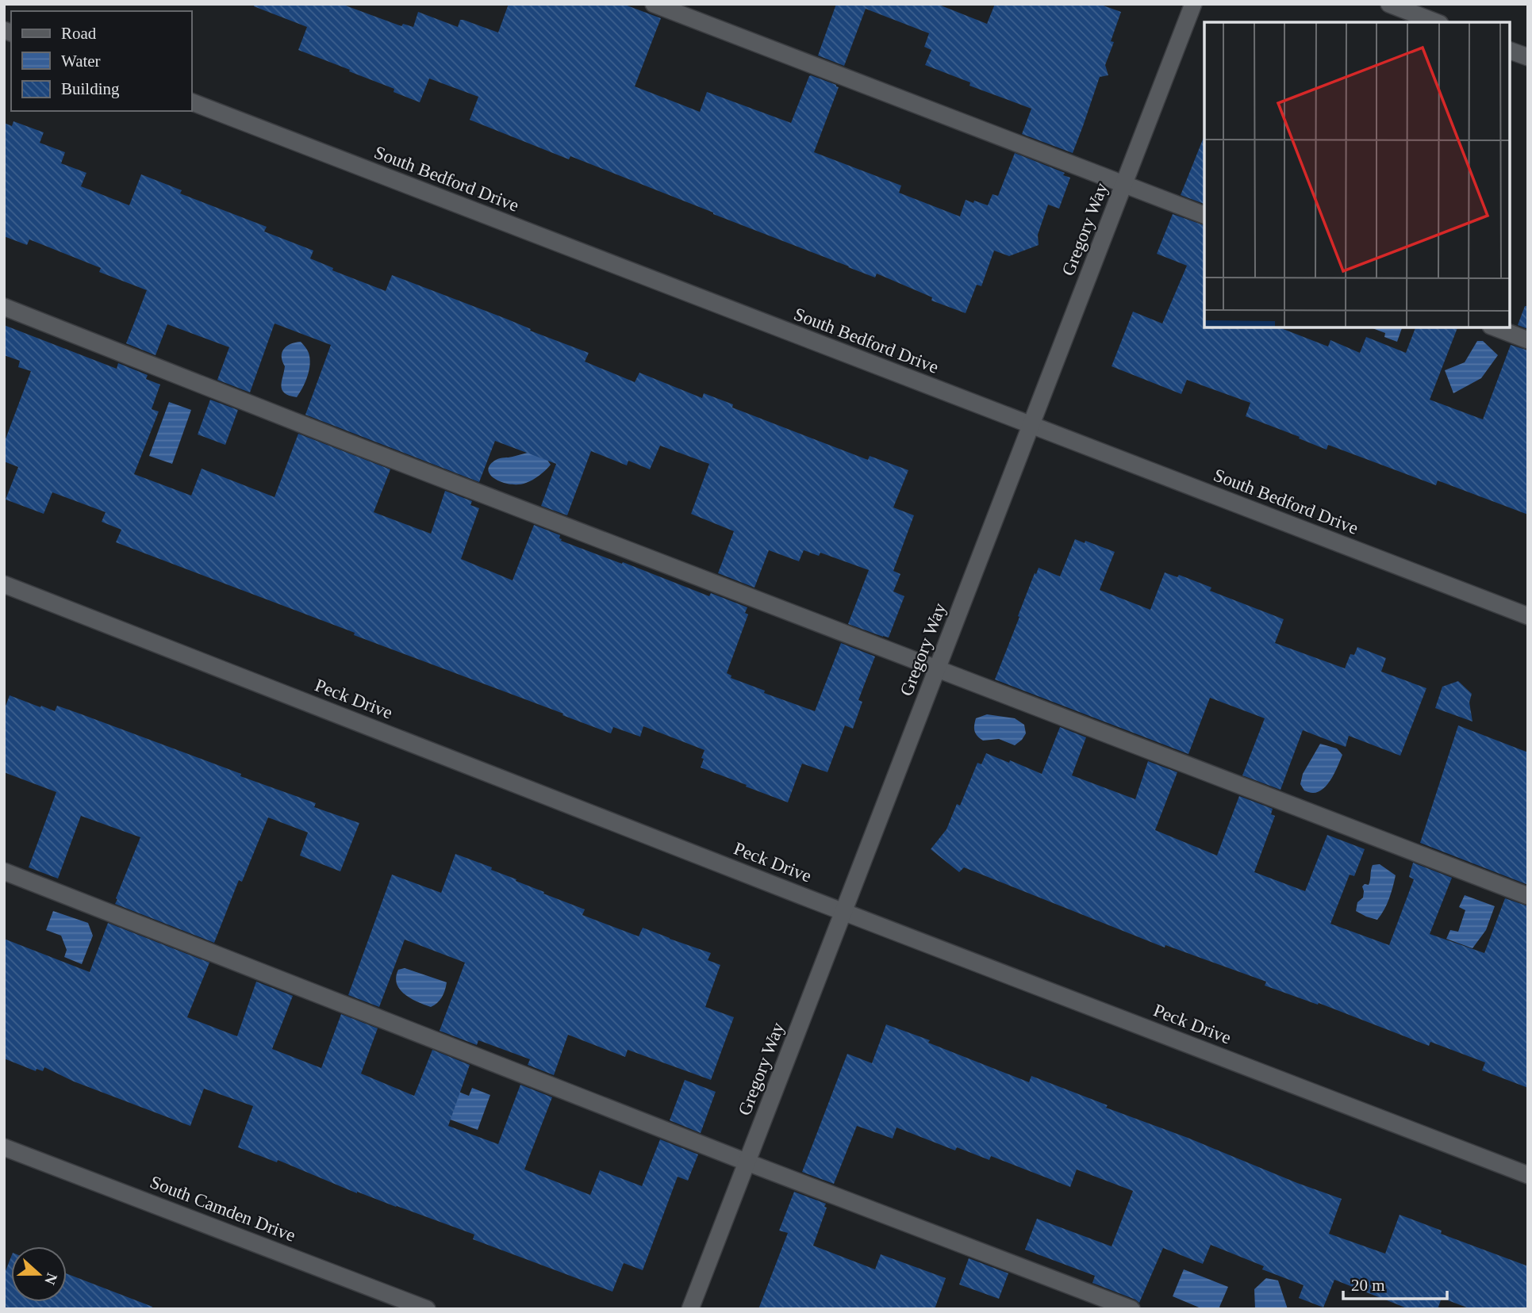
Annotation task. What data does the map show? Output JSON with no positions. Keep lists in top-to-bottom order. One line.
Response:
{"streets":{"street":["South Bedford Drive","Gregory Way","Peck Drive","South Camden Drive"]},"crossings":[["South Bedford Drive","Gregory Way"],["Gregory Way","Peck Drive"]],"legend":["Road","Water","Building"],"scale_bar":"20 m","north":"right"}
